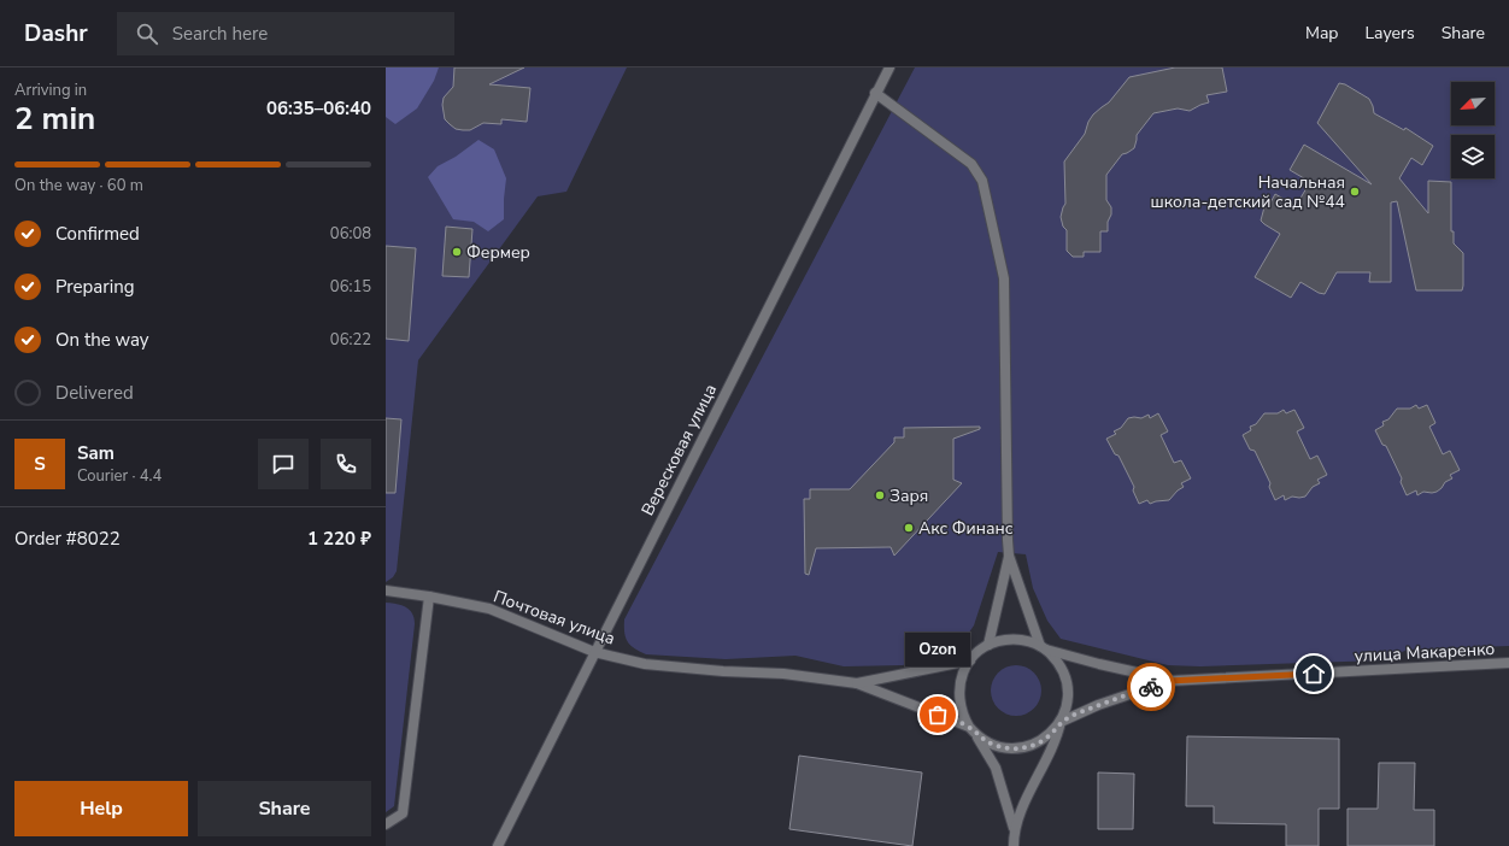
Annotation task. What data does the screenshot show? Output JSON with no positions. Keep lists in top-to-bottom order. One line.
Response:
{"streets":{"street":["Вересковая улица","Почтовая улица","улица Макаренко"]},"crossings":[["Вересковая улица","Почтовая улица"],["Почтовая улица","улица Макаренко"]],"places":["Начальная школа-детский сад №44","Фермер","Заря","Акс Финанс","Ozon"],"north":"bottom left","page":{"header":"Dashr","search":"Search here","nav":["Map","Layers","Share"],"heading":["2 min","Arriving in","06:35–06:40"],"panel":["Sam","Courier · 4.4","Order #8022","1 220 ₽"],"bar":"On the way · 60 m","list":[["Confirmed","06:08"],["Preparing","06:15"],["On the way","06:22"],"Delivered"],"round":"S","bubble":"Ozon","buttons":["Help","Share"]}}
